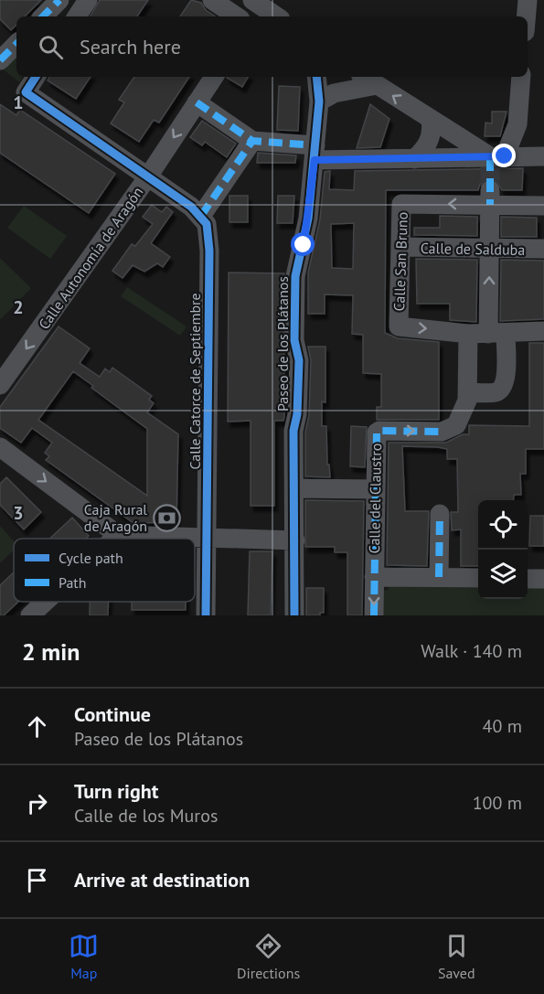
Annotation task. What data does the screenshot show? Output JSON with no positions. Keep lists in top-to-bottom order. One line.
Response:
{"streets":{"street":["Calle de Salduba","Calle Autonomía de Aragón","Calle San Bruno","Paseo de los Plátanos","Calle Catorce de Septiembre","Calle del Claustro"]},"crossings":[["Calle de Salduba","Calle San Bruno"]],"one_way":["Calle Autonomía de Aragón"],"places":{"bank":["Caja Rural de Aragón"]},"legend":["Cycle path","Path"],"page":{"search":"Search here","heading":["2 min","Walk · 140 m"],"list":[["Continue","Paseo de los Plátanos","40 m"],["Turn right","Calle de los Muros","100 m"],"Arrive at destination"],"nav":["Map","Directions","Saved"]},"grid":{"rows":["1","2","3"]}}
